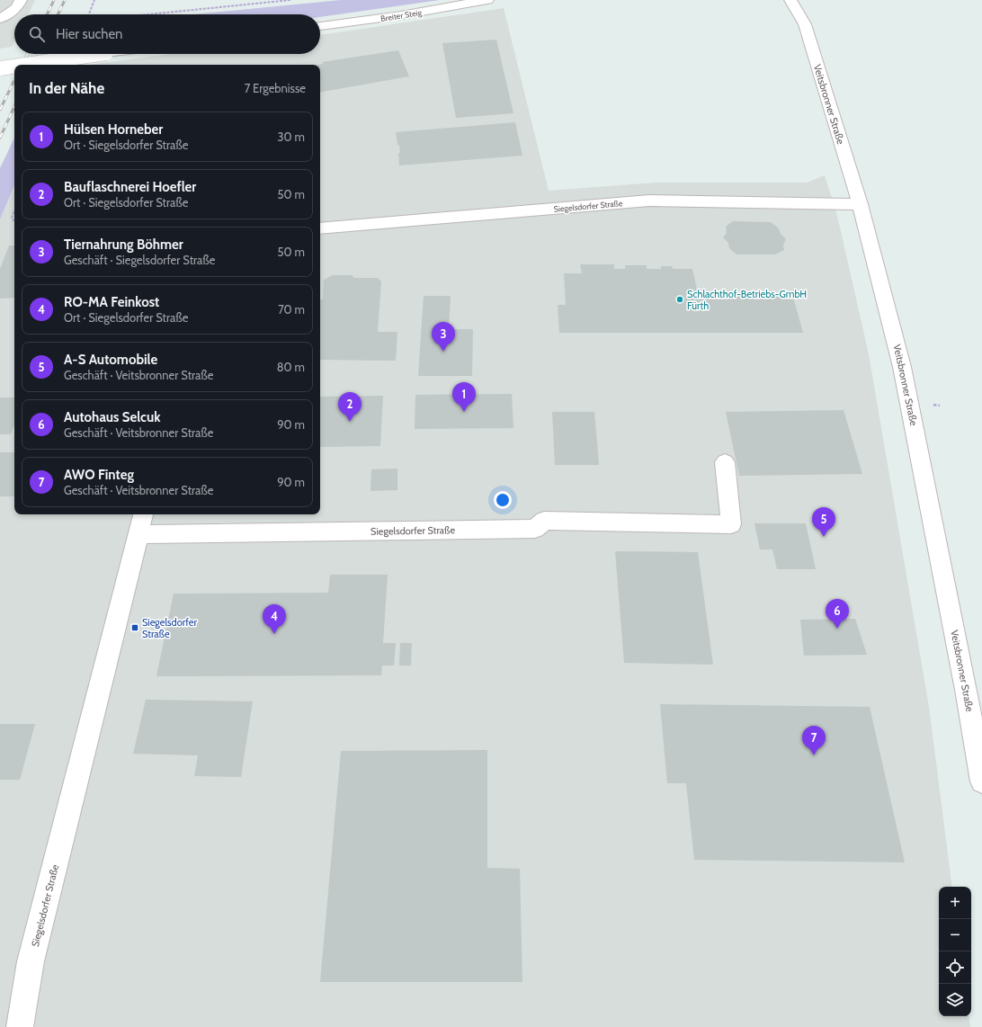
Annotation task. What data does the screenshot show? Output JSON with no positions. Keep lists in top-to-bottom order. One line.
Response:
{"streets":{"street":["Breiter Steig","Veitsbronner Straße","Siegelsdorfer Straße"]},"crossings":[["Veitsbronner Straße","Siegelsdorfer Straße"]],"places":{"other":["Schlachthof-Betriebs-GmbH Fürth"],"transit":["Siegelsdorfer Straße"]},"page":{"search":"Hier suchen","heading":["In der Nähe","7 Ergebnisse"],"list":[{"mark":"1","name":"Hülsen Horneber","note":"Ort · Siegelsdorfer Straße","value":"30 m"},{"mark":"2","name":"Bauflaschnerei Hoefler","note":"Ort · Siegelsdorfer Straße","value":"50 m"},{"mark":"3","name":"Tiernahrung Böhmer","note":"Geschäft · Siegelsdorfer Straße","value":"50 m"},{"mark":"4","name":"RO-MA Feinkost","note":"Ort · Siegelsdorfer Straße","value":"70 m"},{"mark":"5","name":"A-S Automobile","note":"Geschäft · Veitsbronner Straße","value":"80 m"},{"mark":"6","name":"Autohaus Selcuk","note":"Geschäft · Veitsbronner Straße","value":"90 m"},{"mark":"7","name":"AWO Finteg","note":"Geschäft · Veitsbronner Straße","value":"90 m"}],"pins":["3","1","2","5","6","4","7"],"map_buttons":["+","−"]}}
